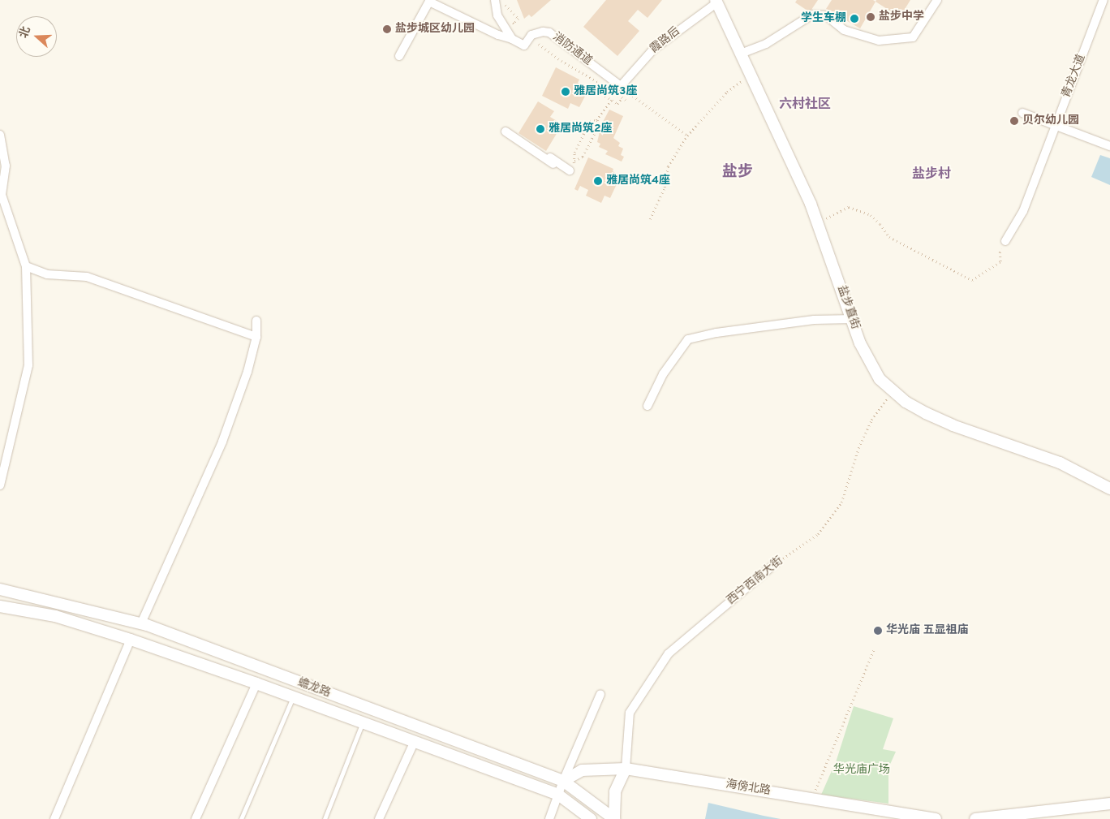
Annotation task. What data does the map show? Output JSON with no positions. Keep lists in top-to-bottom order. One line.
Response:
{"streets":{"street":["霞路后","消防通道","青龙大道","盐步直街","西宁西南大街","蟾龙路","海傍北路"]},"crossings":[["霞路后","消防通道"],["霞路后","盐步直街"],["盐步直街","西宁西南大街"],["西宁西南大街","海傍北路"],["蟾龙路","海傍北路"]],"districts":["六村社区","盐步","盐步村"],"parks":["华光庙广场"],"places":["盐步中学","学生车棚","盐步城区幼儿园","雅居尚筑3座","贝尔幼儿园","雅居尚筑2座","雅居尚筑4座","华光庙 五显祖庙"],"north":"left"}
